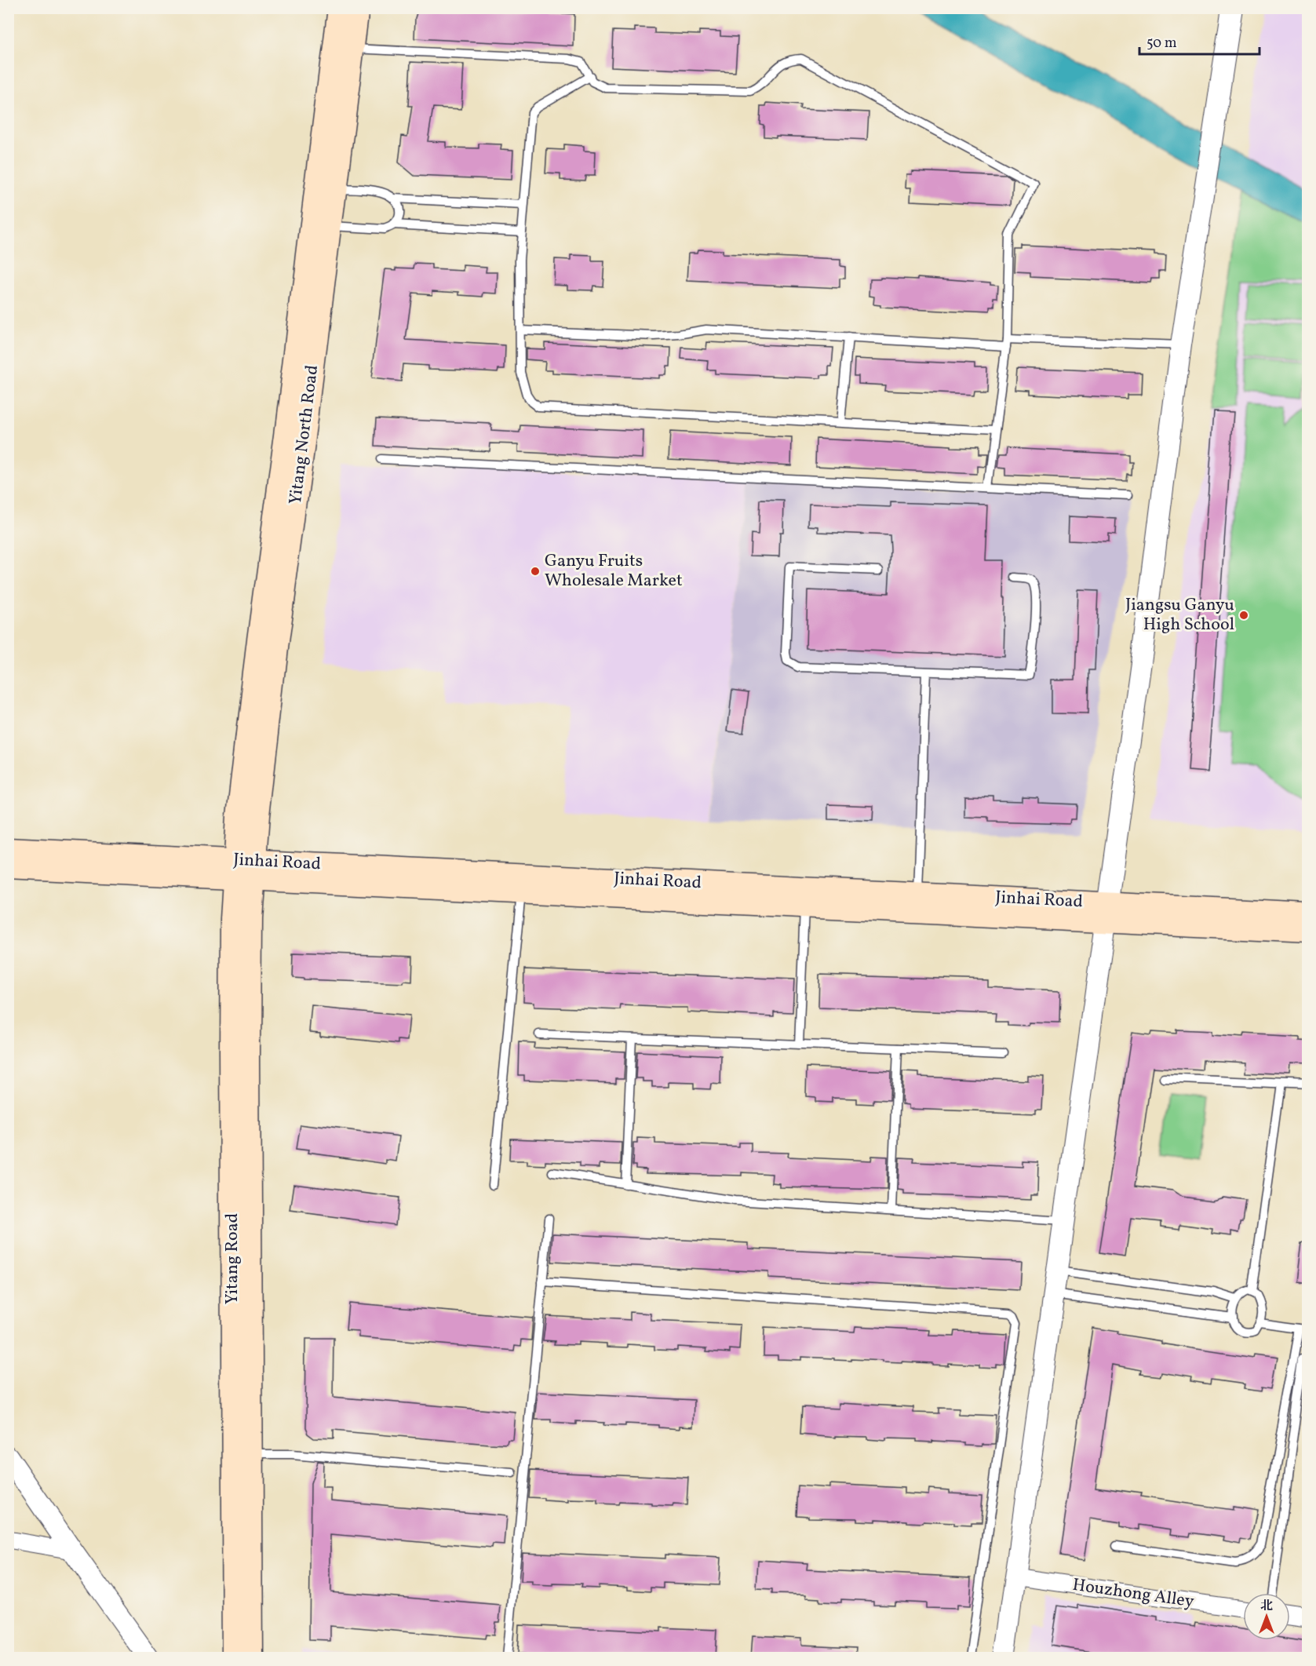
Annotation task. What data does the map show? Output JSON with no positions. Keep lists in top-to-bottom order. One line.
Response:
{"streets":{"main road":["Yitang North Road","Jinhai Road","Yitang Road"],"street":["Houzhong Alley"]},"crossings":[["Yitang North Road","Jinhai Road"],["Yitang North Road","Yitang Road"],["Jinhai Road","Yitang Road"]],"places":["Ganyu Fruits Wholesale Market","Jiangsu Ganyu High School"],"scale_bar":"50 m","north":"top"}
